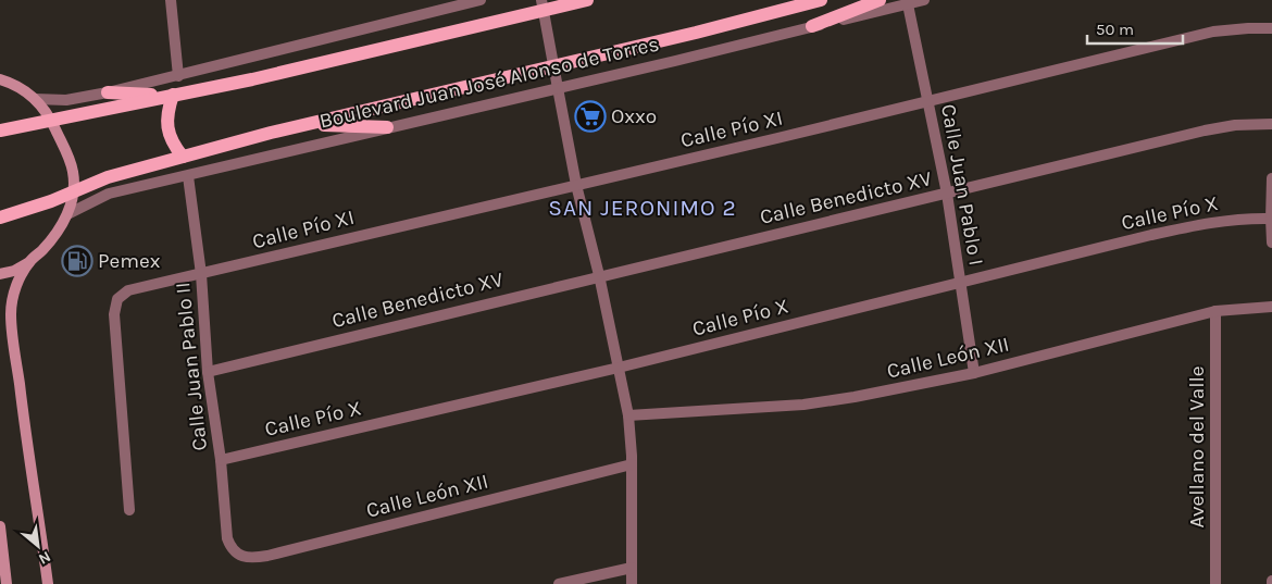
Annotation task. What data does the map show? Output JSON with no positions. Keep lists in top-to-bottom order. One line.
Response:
{"streets":{"main road":["Boulevard Juan José Alonso de Torres"],"street":["Calle Pío XI","Calle Juan Pablo I","Calle Benedicto XV","Calle Pío X","Calle León XII","Calle Juan Pablo II","Avellano del Valle"]},"crossings":[["Boulevard Juan José Alonso de Torres","Calle Juan Pablo I"],["Boulevard Juan José Alonso de Torres","Calle Juan Pablo II"],["Calle Pío XI","Calle Juan Pablo I"],["Calle Pío XI","Calle Juan Pablo II"],["Calle Juan Pablo I","Calle Benedicto XV"],["Calle Juan Pablo I","Calle Pío X"],["Calle Juan Pablo I","Calle León XII"],["Calle Benedicto XV","Calle Juan Pablo II"],["Calle Pío X","Calle Juan Pablo II"],["Calle León XII","Calle Juan Pablo II"],["Calle León XII","Avellano del Valle"]],"districts":["SAN JERONIMO 2"],"places":{"supermarket":["Oxxo"],"fuel station":["Pemex"]},"scale_bar":"50 m","north":"bottom right"}
